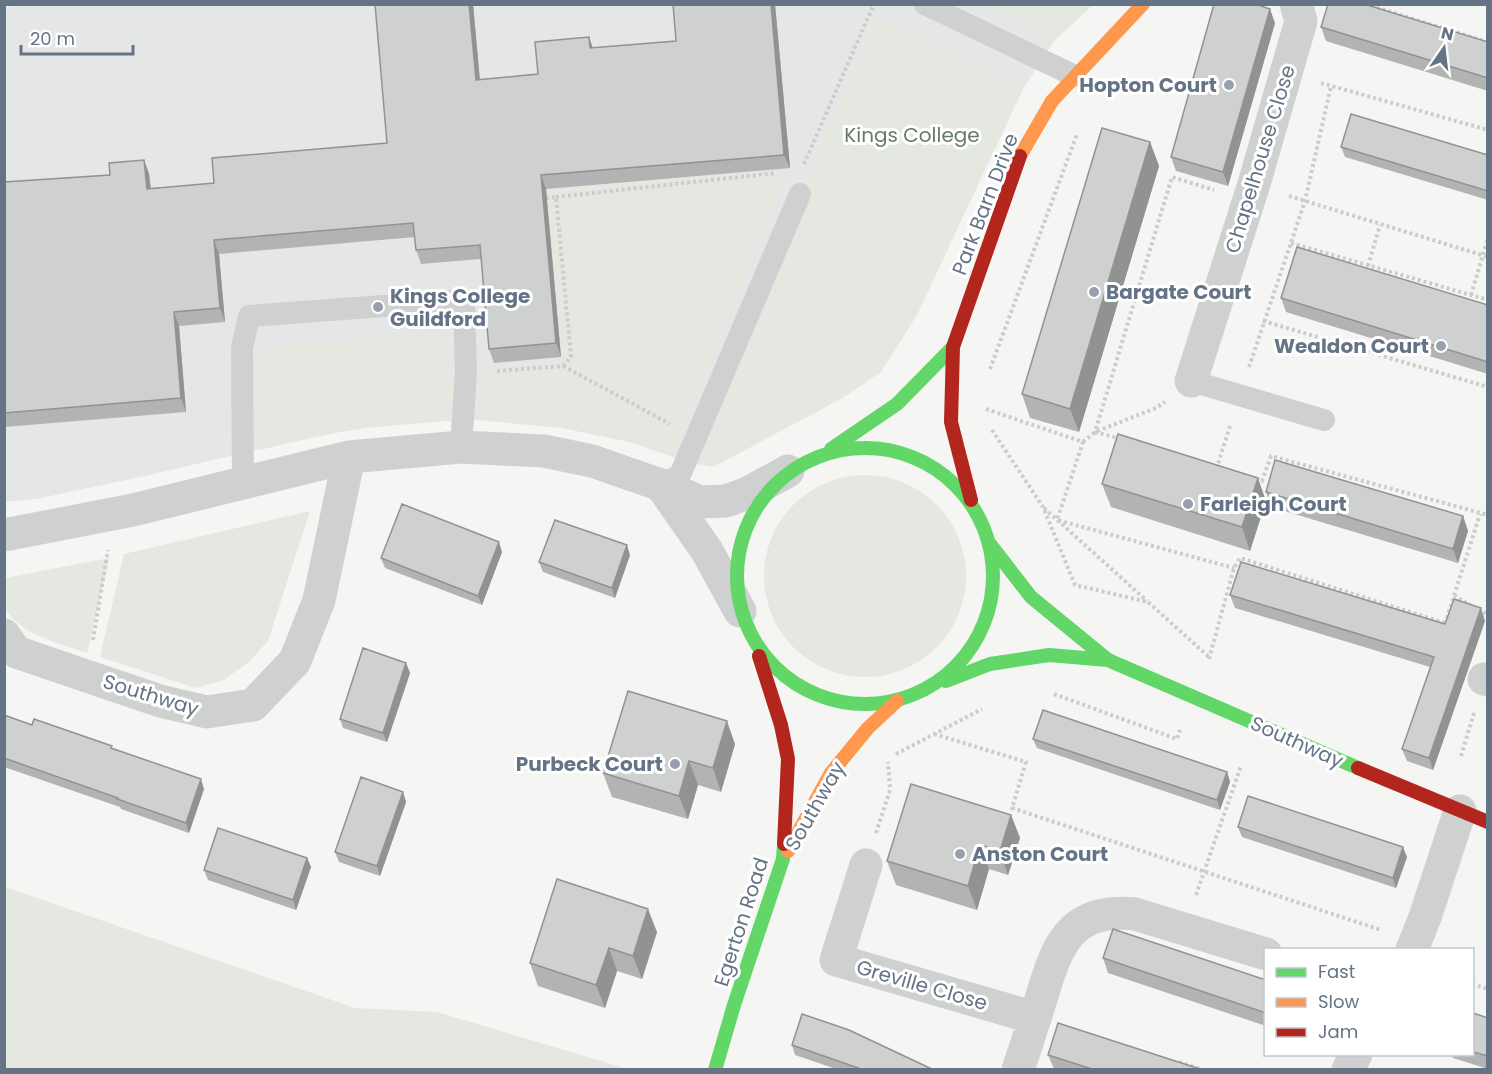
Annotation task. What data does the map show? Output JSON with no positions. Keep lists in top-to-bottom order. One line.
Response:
{"streets":{"street":["Chapelhouse Close","Park Barn Drive","Southway","Egerton Road","Greville Close"]},"crossings":[["Southway","Egerton Road"]],"parks":["Kings College"],"places":["Hopton Court","Bargate Court","Kings College Guildford","Wealdon Court","Farleigh Court","Purbeck Court","Anston Court"],"legend":["Fast","Slow","Jam"],"scale_bar":"20 m","north":"top"}
